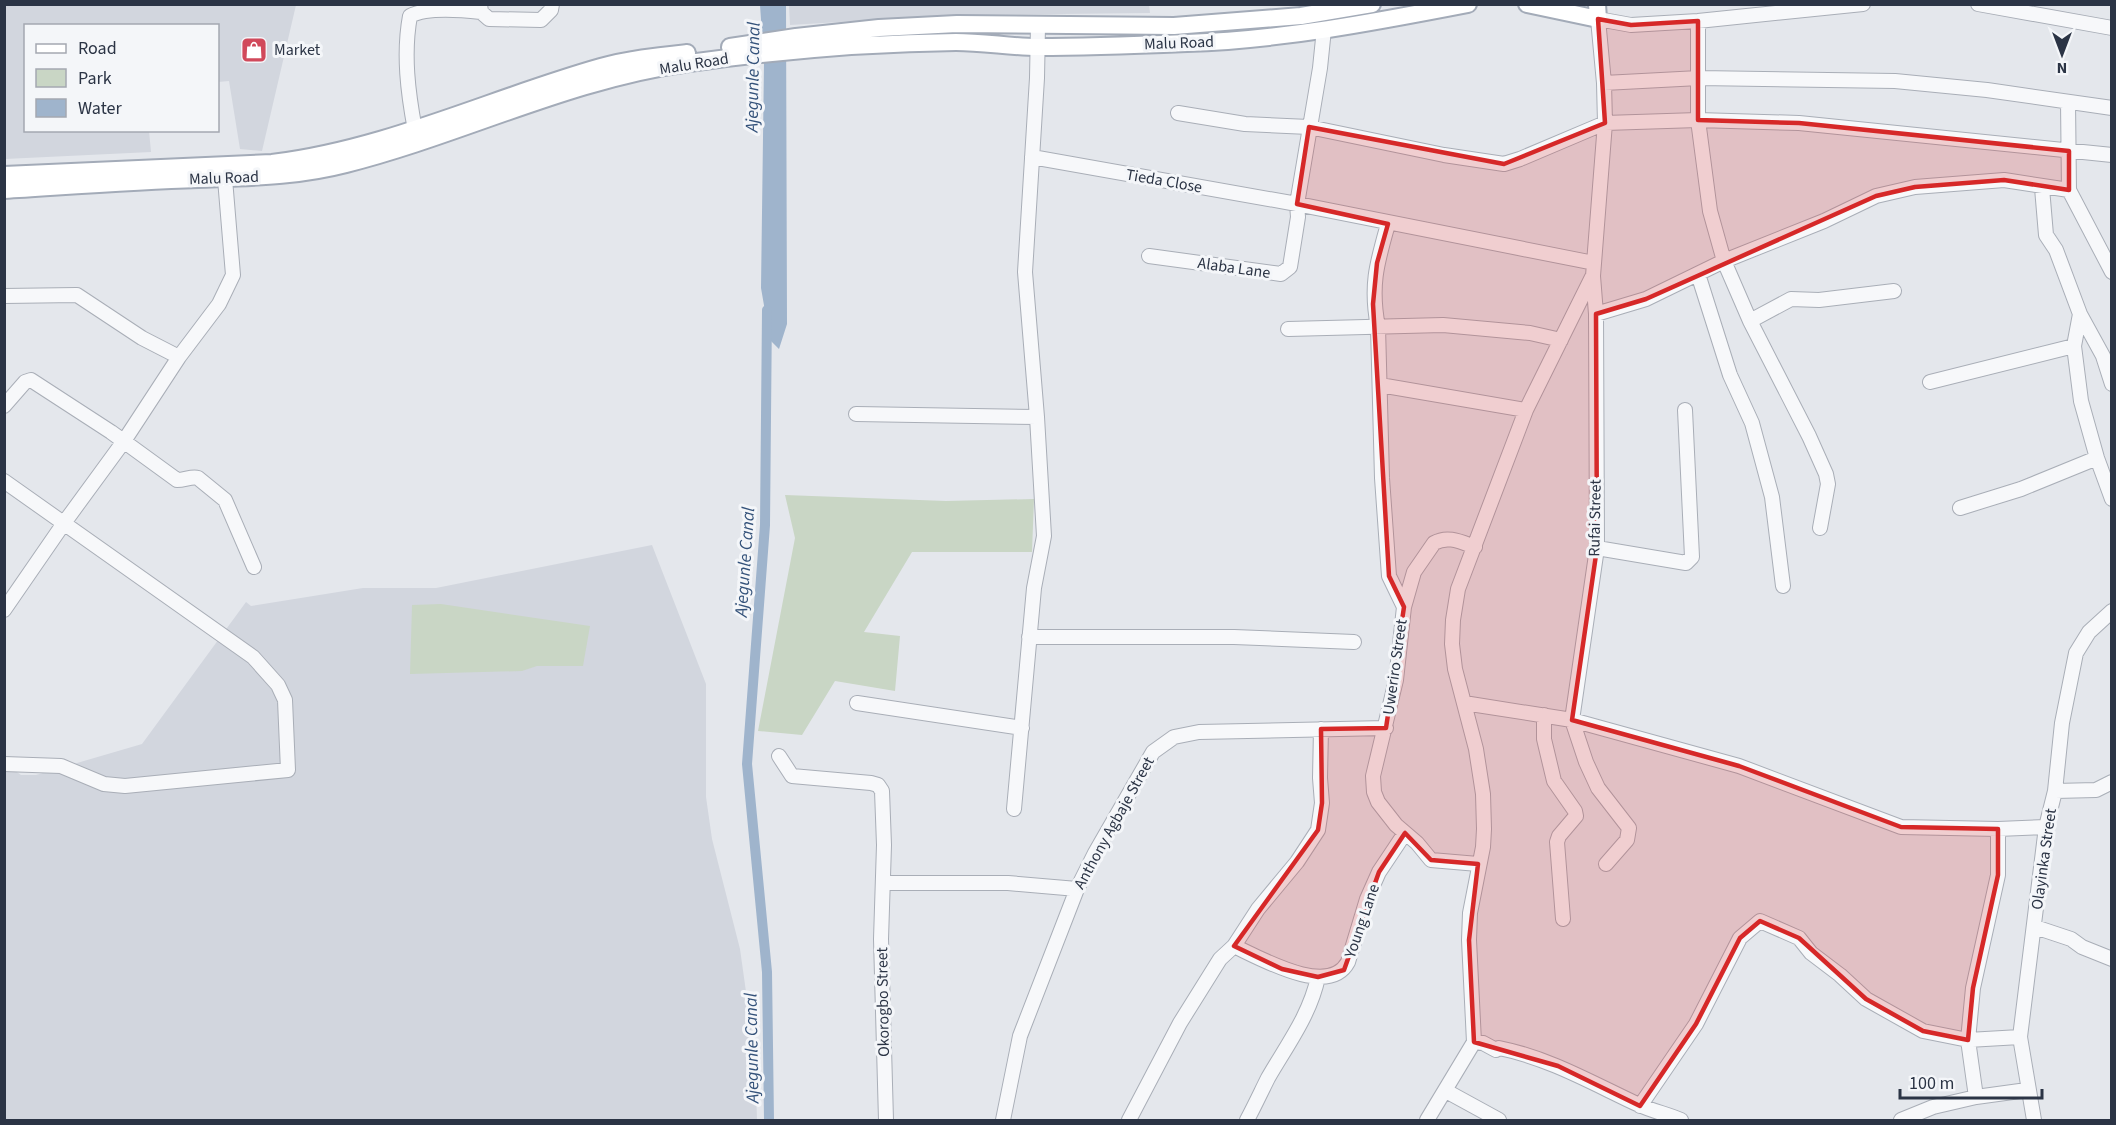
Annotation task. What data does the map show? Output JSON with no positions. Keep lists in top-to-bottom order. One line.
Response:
{"streets":{"main road":["Malu Road"],"street":["Tieda Close","Alaba Lane","Rufai Street","Uweriro Street","Anthony Agbaje Street","Olayinka Street","Young Lane","Okorogbo Street"]},"crossings":[["Tieda Close","Alaba Lane"],["Tieda Close","Rufai Street"],["Uweriro Street","Anthony Agbaje Street"],["Uweriro Street","Young Lane"]],"water":["Ajegunle Canal"],"places":{"shop":["Market"]},"legend":["Road","Park","Water"],"scale_bar":"100 m","north":"bottom"}
